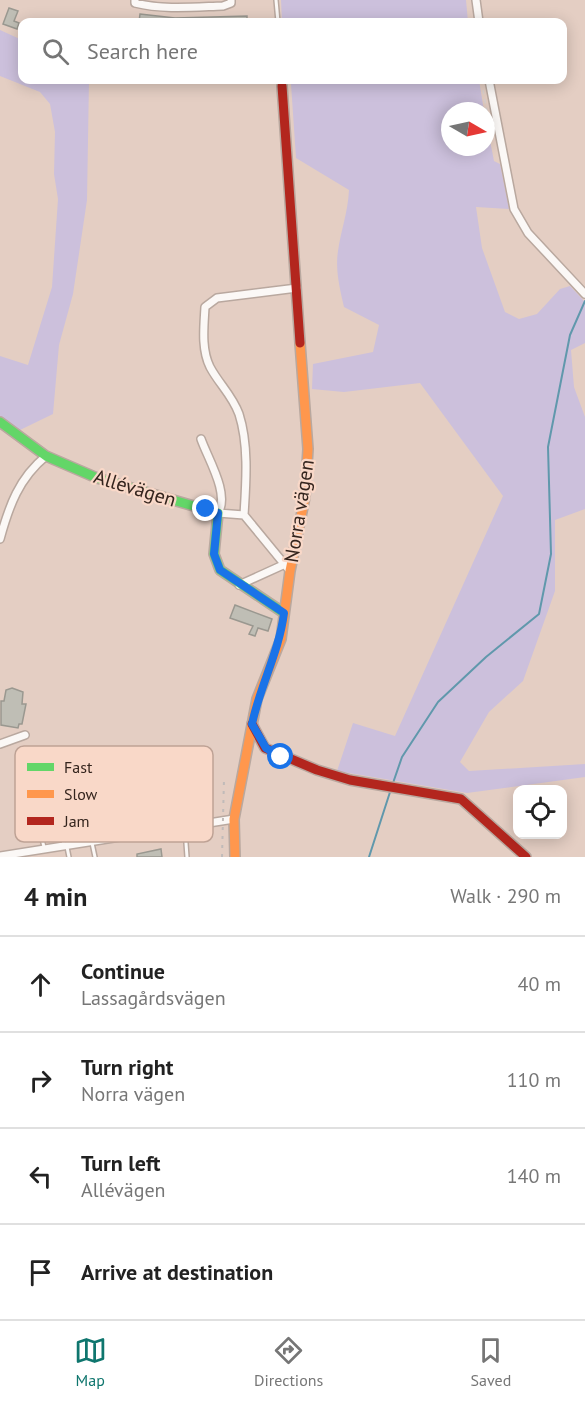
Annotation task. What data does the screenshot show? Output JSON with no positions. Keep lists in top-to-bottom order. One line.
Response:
{"streets":{"street":["Allévägen","Norra vägen"]},"legend":["Fast","Slow","Jam"],"north":"right","page":{"search":"Search here","heading":["4 min","Walk · 290 m"],"list":[["Continue","Lassagårdsvägen","40 m"],["Turn right","Norra vägen","110 m"],["Turn left","Allévägen","140 m"],"Arrive at destination"],"nav":["Map","Directions","Saved"]}}
